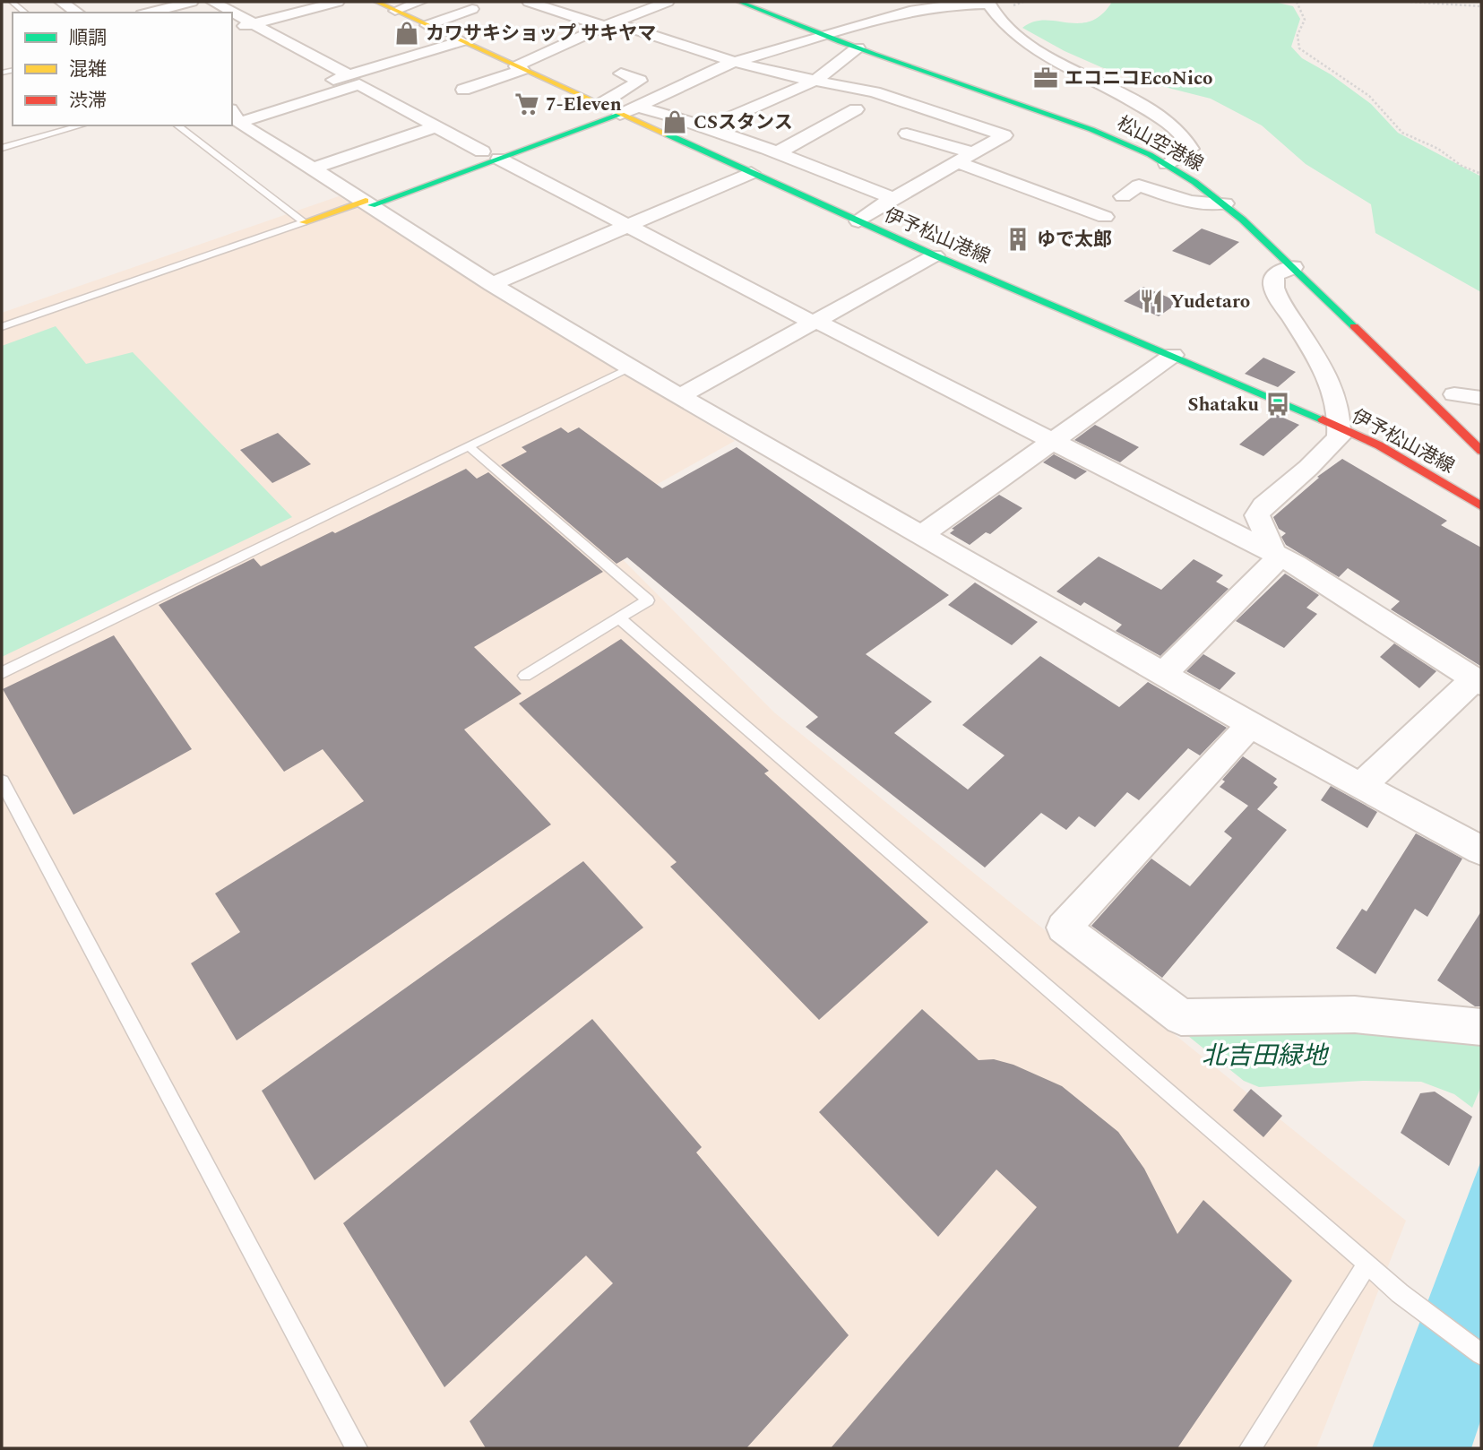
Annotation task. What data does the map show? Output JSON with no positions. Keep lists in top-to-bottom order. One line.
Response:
{"streets":{"main road":["松山空港線","伊予松山港線"]},"parks":["北吉田緑地"],"places":{"shop":["カワサキショップ サキヤマ","CSスタンス"],"office":["エコニコEcoNico"],"supermarket":["7-Eleven"],"building":["ゆで太郎"],"restaurant":["Yudetaro"],"bus stop":["Shataku"]},"legend":["順調","混雑","渋滞"]}
